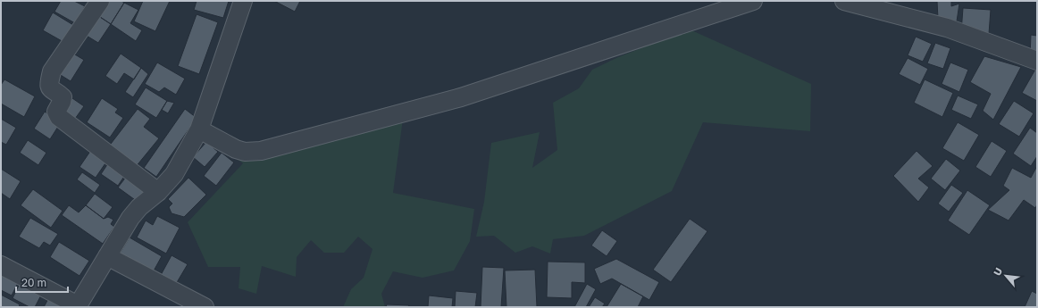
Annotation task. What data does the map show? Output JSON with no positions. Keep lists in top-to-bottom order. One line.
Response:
{"scale_bar":"20 m","north":"top left"}
